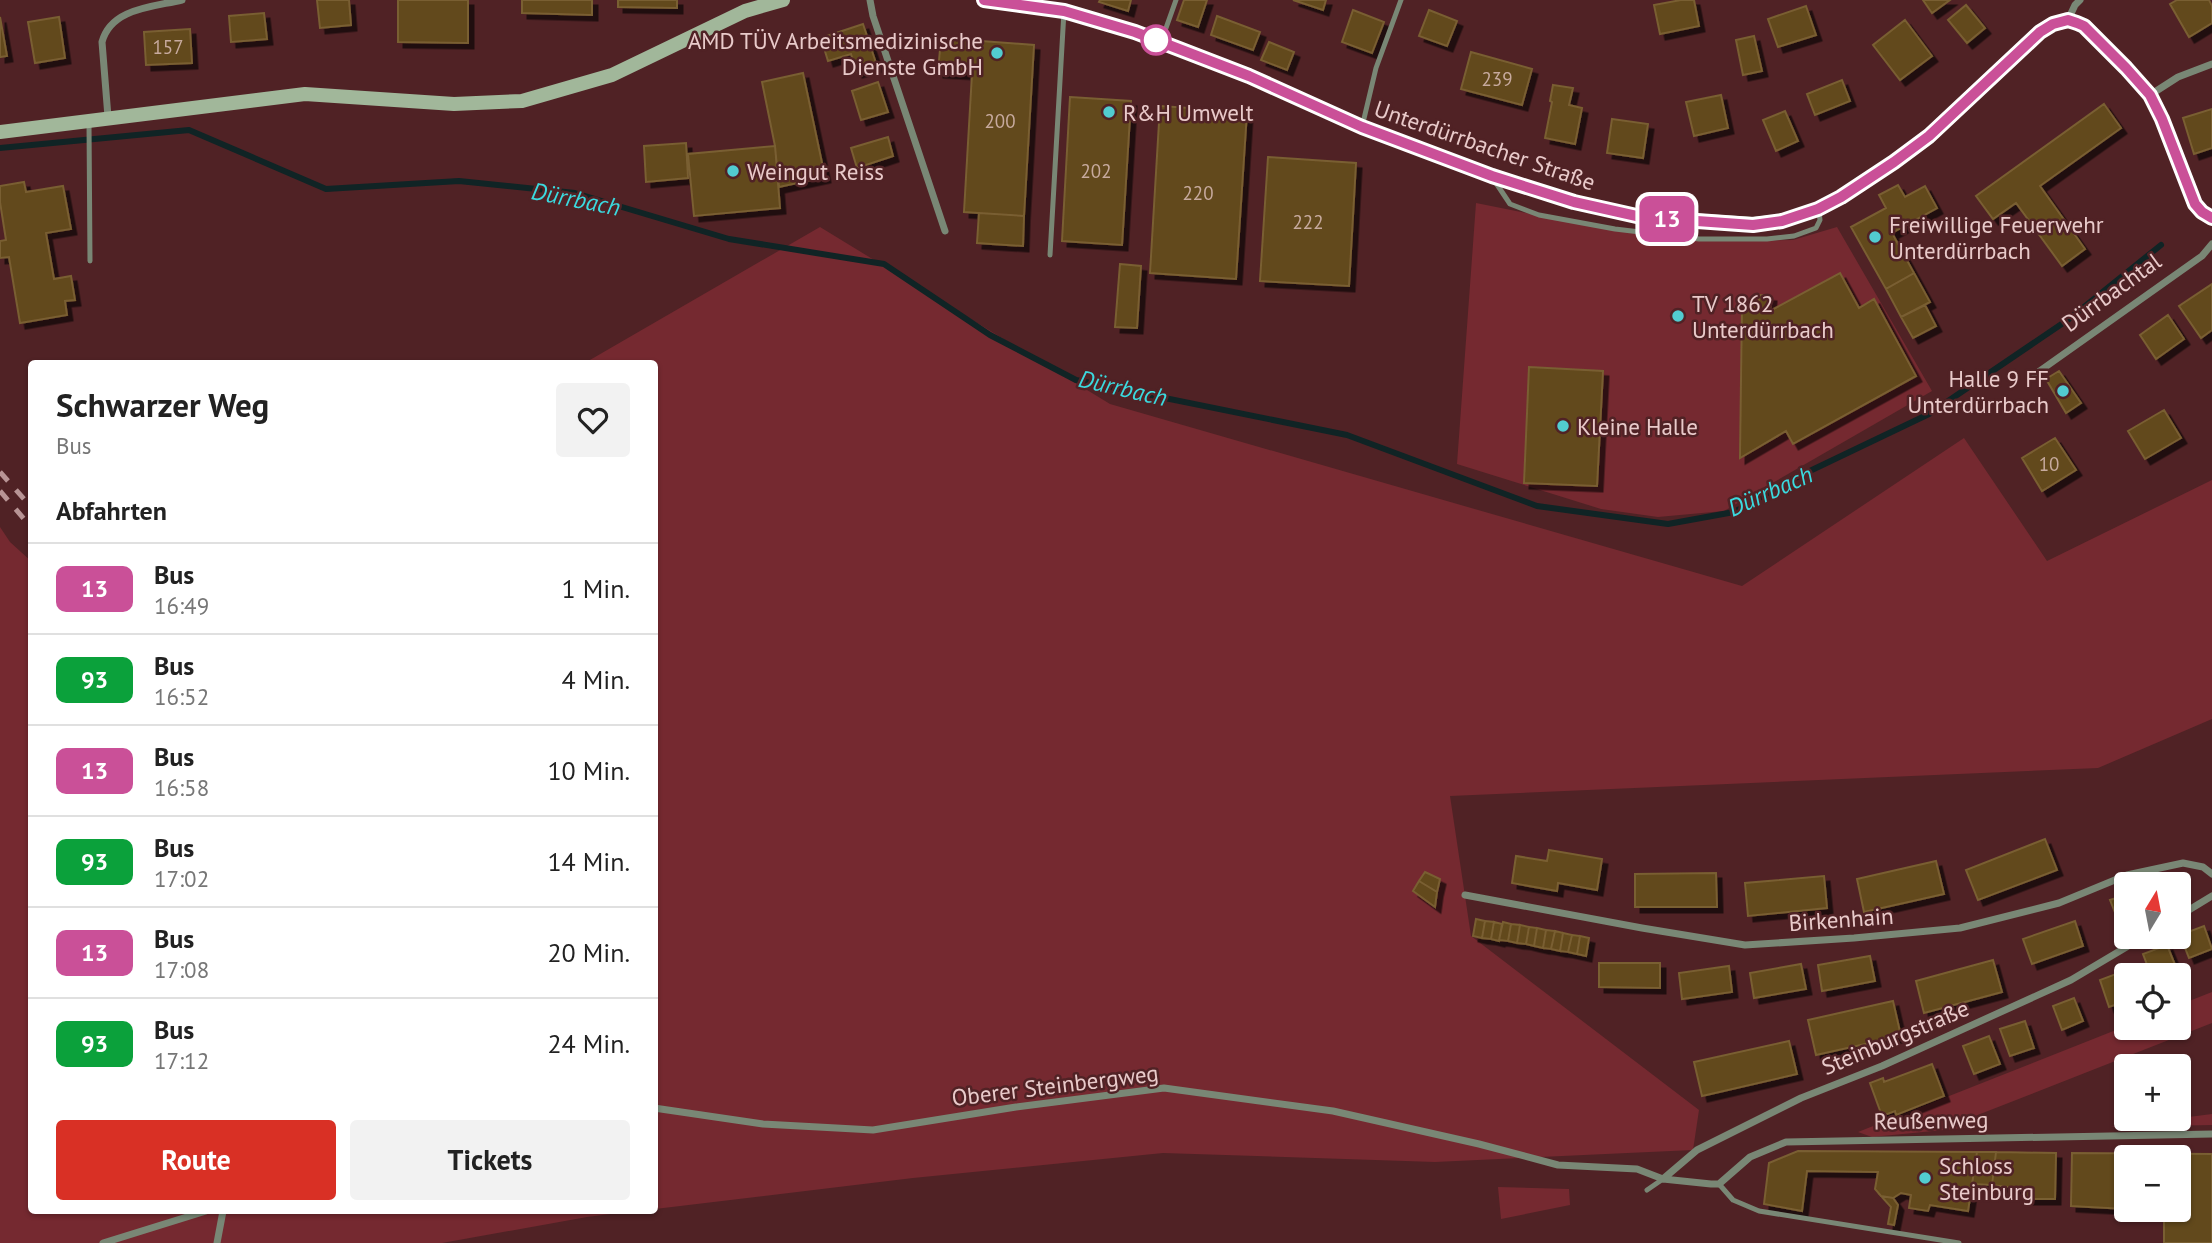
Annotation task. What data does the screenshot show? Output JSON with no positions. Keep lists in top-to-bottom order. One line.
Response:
{"streets":{"street":["Unterdürrbacher Straße","Dürrbachtal","Birkenhain","Steinburgstraße","Oberer Steinbergweg","Reußenweg"]},"crossings":[["Steinburgstraße","Oberer Steinbergweg"]],"water":["Dürrbach"],"places":["AMD TÜV Arbeitsmedizinische Dienste GmbH","R&H Umwelt","Weingut Reiss","Freiwillige Feuerwehr Unterdürrbach","TV 1862 Unterdürrbach","Halle 9 FF Unterdürrbach","Kleine Halle","Schloss Steinburg"],"lines":["bus line 13"],"house_numbers":["157","239","200","202","220","222","10"],"north":"top","page":{"on_map":"13","heading":[["Schwarzer Weg","Bus"],"Abfahrten"],"list":[{"mark":"13","name":"Bus","note":"16:49","value":"1 Min."},{"mark":"93","name":"Bus","note":"16:52","value":"4 Min."},{"mark":"13","name":"Bus","note":"16:58","value":"10 Min."},{"mark":"93","name":"Bus","note":"17:02","value":"14 Min."},{"mark":"13","name":"Bus","note":"17:08","value":"20 Min."},{"mark":"93","name":"Bus","note":"17:12","value":"24 Min."}],"map_buttons":["+","−"],"buttons":["Route","Tickets"]}}
